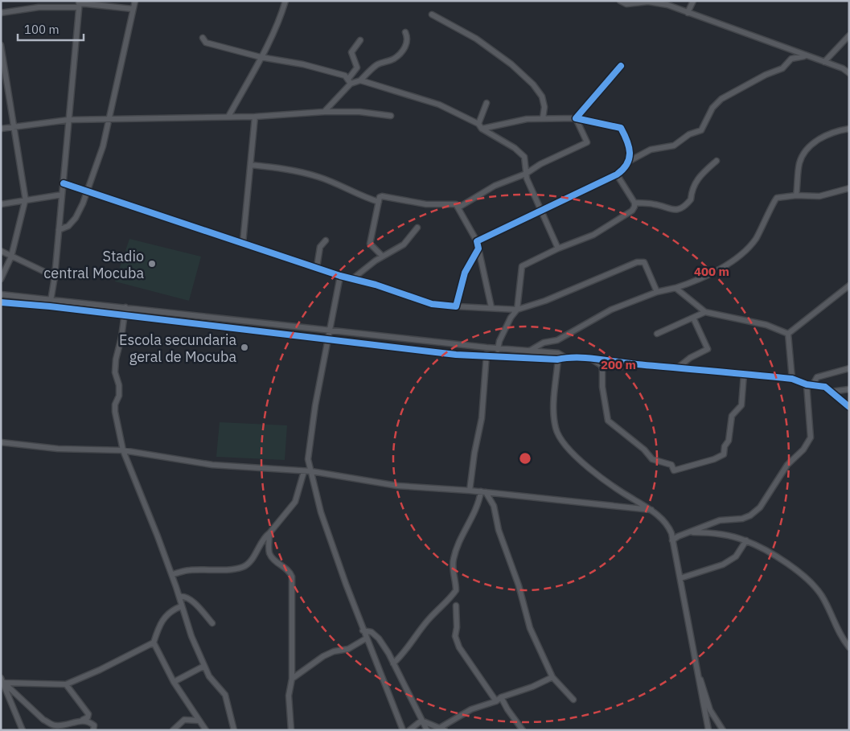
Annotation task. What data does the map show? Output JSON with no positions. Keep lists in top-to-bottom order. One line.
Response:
{"places":["Stadio central Mocuba","Escola secundaria geral de Mocuba"],"scale_bar":"100 m","rings":["400 m","200 m"]}
